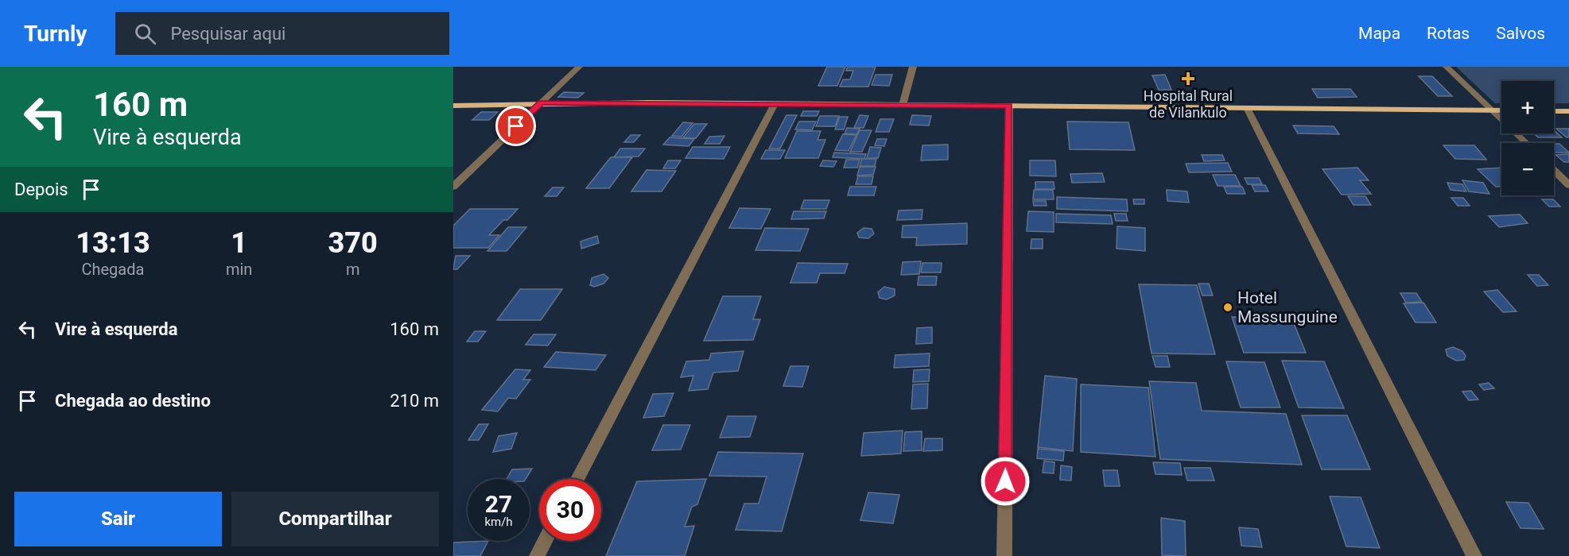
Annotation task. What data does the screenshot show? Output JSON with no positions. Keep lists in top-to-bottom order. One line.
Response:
{"places":{"health":["Hospital Rural de Vilankulo"],"other":["Hotel Massunguine"]},"page":{"header":"Turnly","search":"Pesquisar aqui","nav":["Mapa","Rotas","Salvos"],"turn":["160 m","Vire à esquerda"],"map_buttons":["+","−"],"then":"Depois","eta":["13:13","Chegada","1","min","370","m"],"list":[{"name":"Vire à esquerda","value":"160 m"},{"name":"Chegada ao destino","value":"210 m"}],"speed":"27 km/h","limit":"30","buttons":["Sair","Compartilhar"]}}
